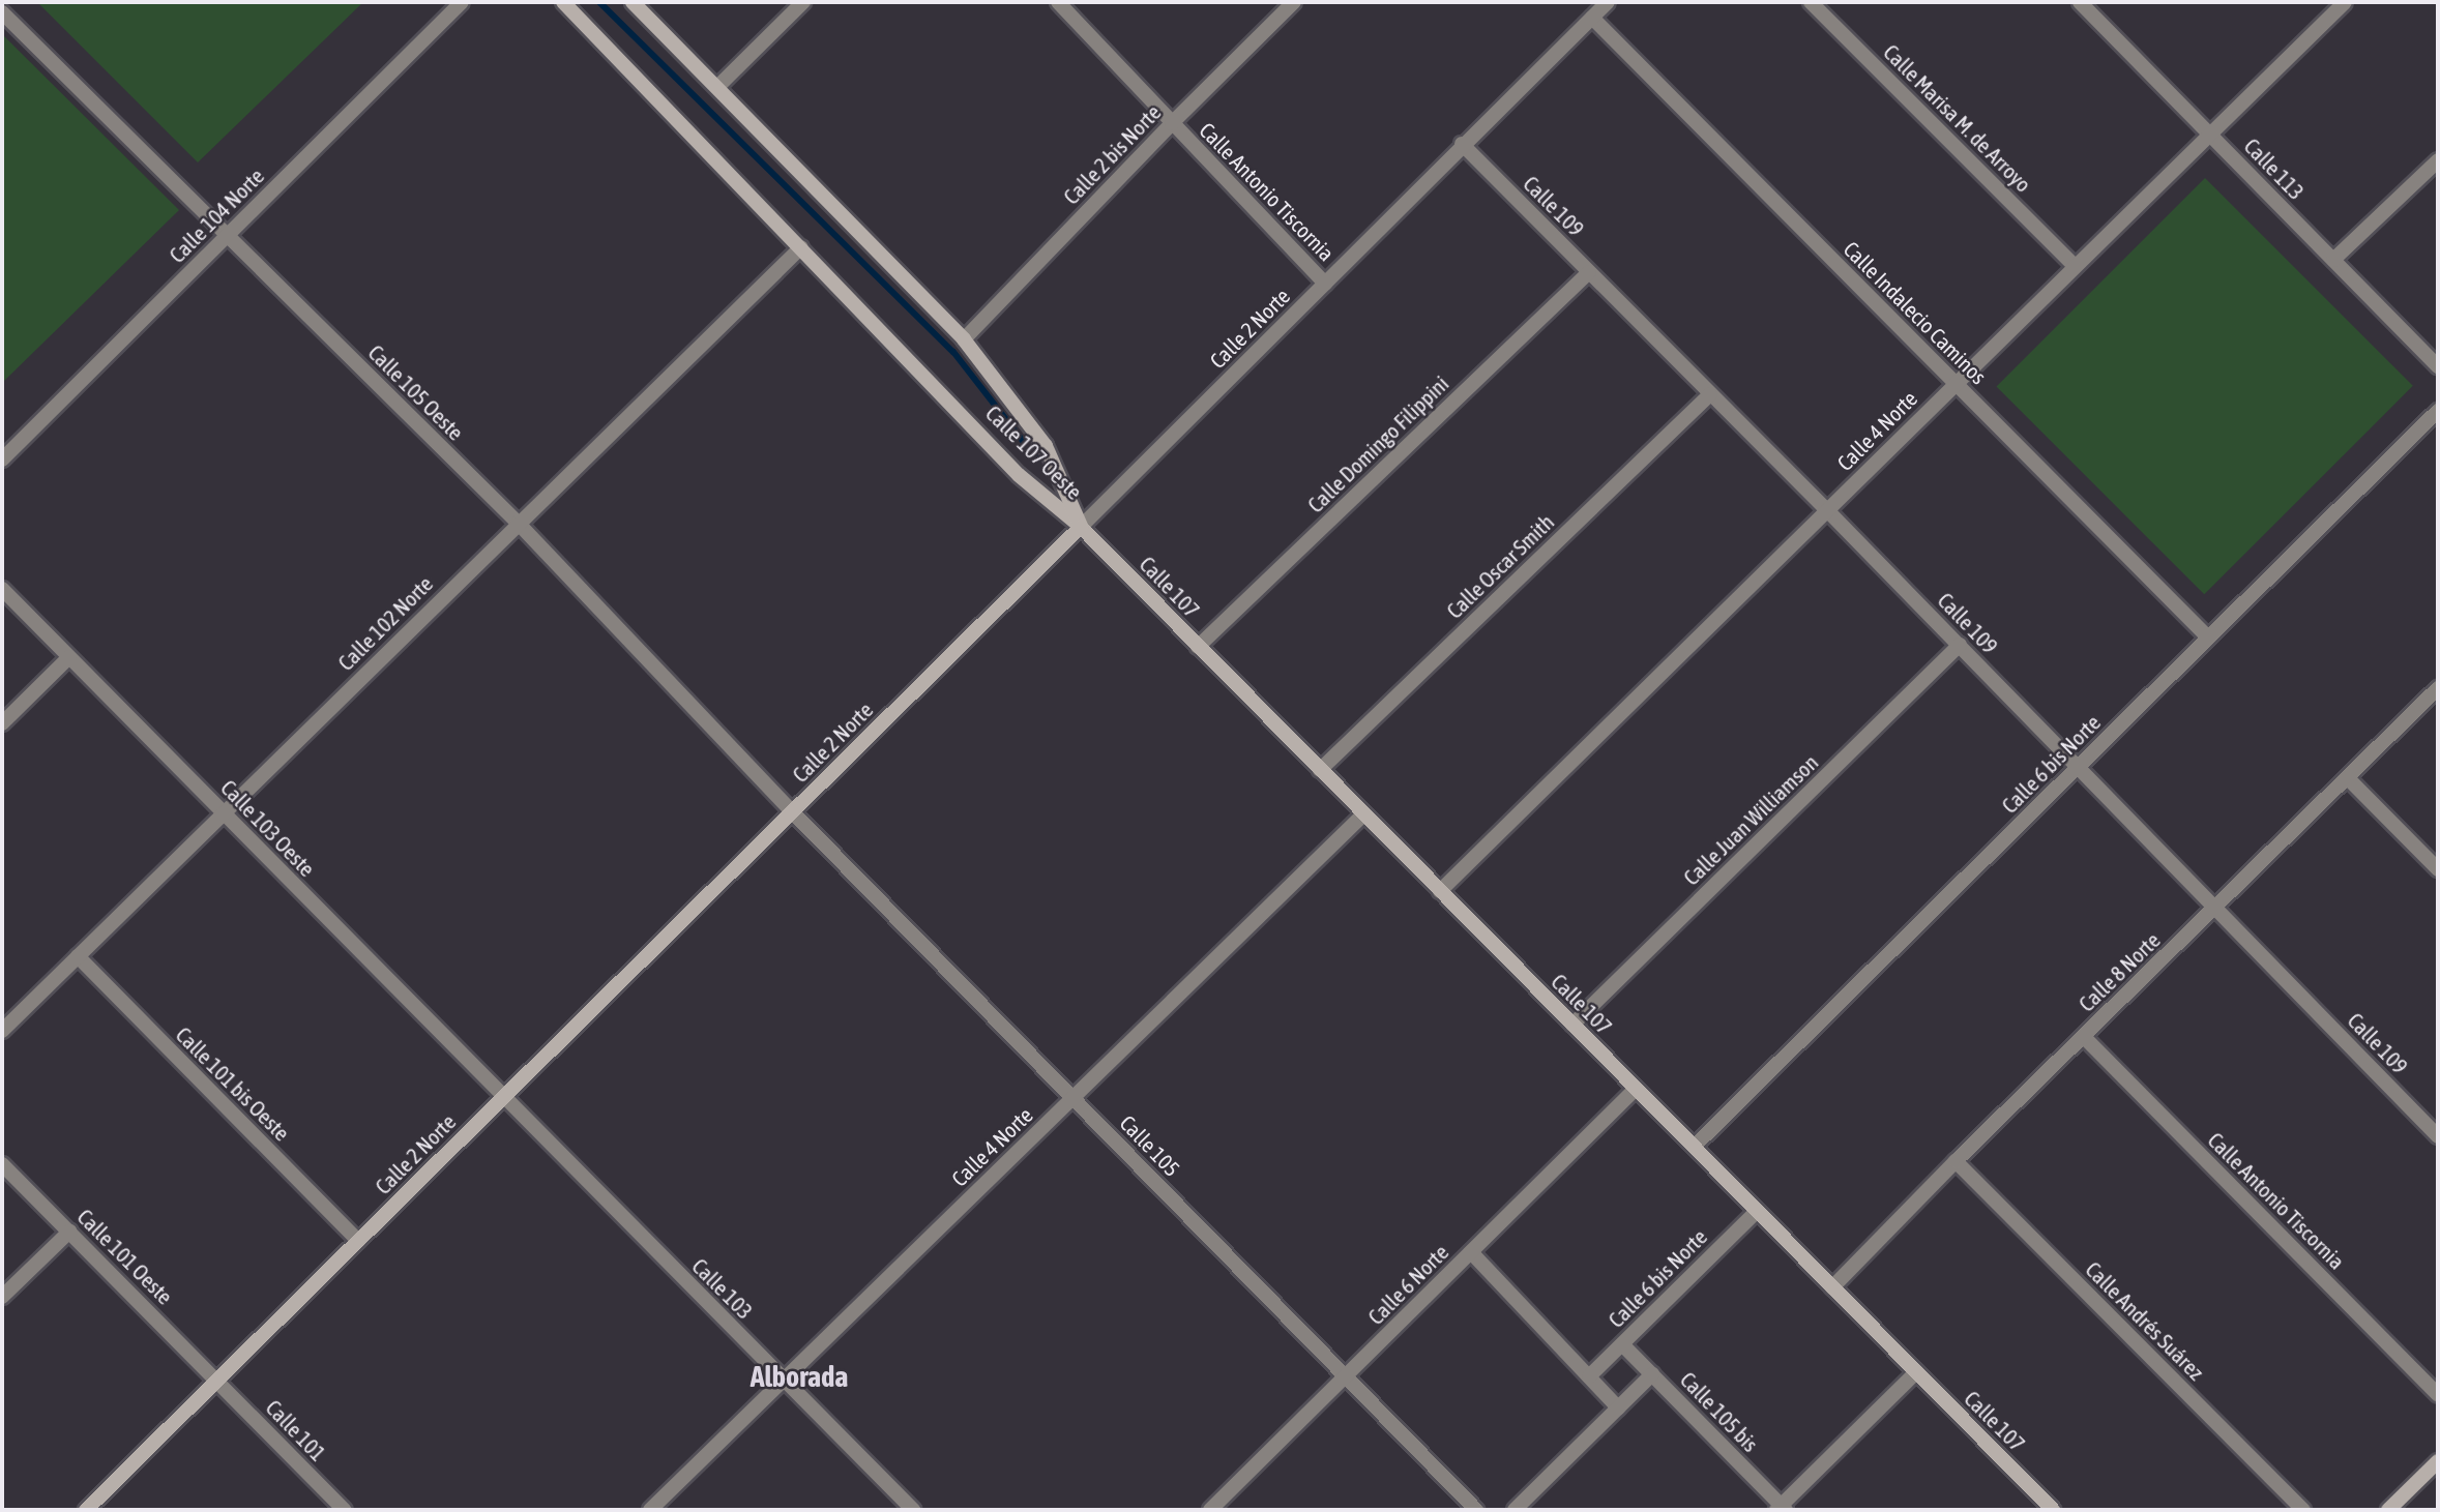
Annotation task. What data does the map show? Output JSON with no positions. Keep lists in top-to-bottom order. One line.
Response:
{"streets":{"street":["Calle Marisa M. de Arroyo","Calle 2 bis Norte","Calle 113","Calle Antonio Tiscornia","Calle 109","Calle 104 Norte","Calle Indalecio Caminos","Calle 2 Norte","Calle 105 Oeste","Calle 4 Norte","Calle Domingo Filippini","Calle 107 Oeste","Calle Oscar Smith","Calle 107","Calle 102 Norte","Calle 6 bis Norte","Calle Juan Williamson","Calle 103 Oeste","Calle 8 Norte","Calle 101 bis Oeste","Calle 105","Calle 101 Oeste","Calle 6 Norte","Calle 103","Calle Andrés Suárez","Calle 105 bis","Calle 101"]},"crossings":[["Calle Marisa M. de Arroyo","Calle 4 Norte"],["Calle 2 bis Norte","Calle Antonio Tiscornia"],["Calle 2 bis Norte","Calle 107 Oeste"],["Calle 113","Calle 4 Norte"],["Calle Antonio Tiscornia","Calle 2 Norte"],["Calle Antonio Tiscornia","Calle 8 Norte"],["Calle 109","Calle 2 Norte"],["Calle 109","Calle 4 Norte"],["Calle 109","Calle Domingo Filippini"],["Calle 109","Calle Oscar Smith"],["Calle 109","Calle 6 bis Norte"],["Calle 109","Calle Juan Williamson"],["Calle 109","Calle 8 Norte"],["Calle 104 Norte","Calle 105 Oeste"],["Calle Indalecio Caminos","Calle 2 Norte"],["Calle Indalecio Caminos","Calle 4 Norte"],["Calle Indalecio Caminos","Calle 6 bis Norte"],["Calle 2 Norte","Calle 105 Oeste"],["Calle 2 Norte","Calle 107 Oeste"],["Calle 2 Norte","Calle 107"],["Calle 2 Norte","Calle 103 Oeste"],["Calle 2 Norte","Calle 101 bis Oeste"],["Calle 2 Norte","Calle 105"],["Calle 2 Norte","Calle 101 Oeste"],["Calle 2 Norte","Calle 103"],["Calle 2 Norte","Calle 101"],["Calle 105 Oeste","Calle 102 Norte"],["Calle 105 Oeste","Calle 105"],["Calle 4 Norte","Calle 107"],["Calle 4 Norte","Calle 105"],["Calle 4 Norte","Calle 103"],["Calle Domingo Filippini","Calle 107"],["Calle 107 Oeste","Calle 107"],["Calle 107 Oeste","Calle 102 Norte"],["Calle Oscar Smith","Calle 107"],["Calle 107","Calle 6 bis Norte"],["Calle 107","Calle Juan Williamson"],["Calle 107","Calle 8 Norte"],["Calle 107","Calle 6 Norte"],["Calle 102 Norte","Calle 103 Oeste"],["Calle 102 Norte","Calle 101 bis Oeste"],["Calle 6 bis Norte","Calle 105 bis"],["Calle 103 Oeste","Calle 103"],["Calle 8 Norte","Calle Andrés Suárez"],["Calle 105","Calle 6 Norte"],["Calle 101 Oeste","Calle 101"]],"districts":["Alborada"]}
